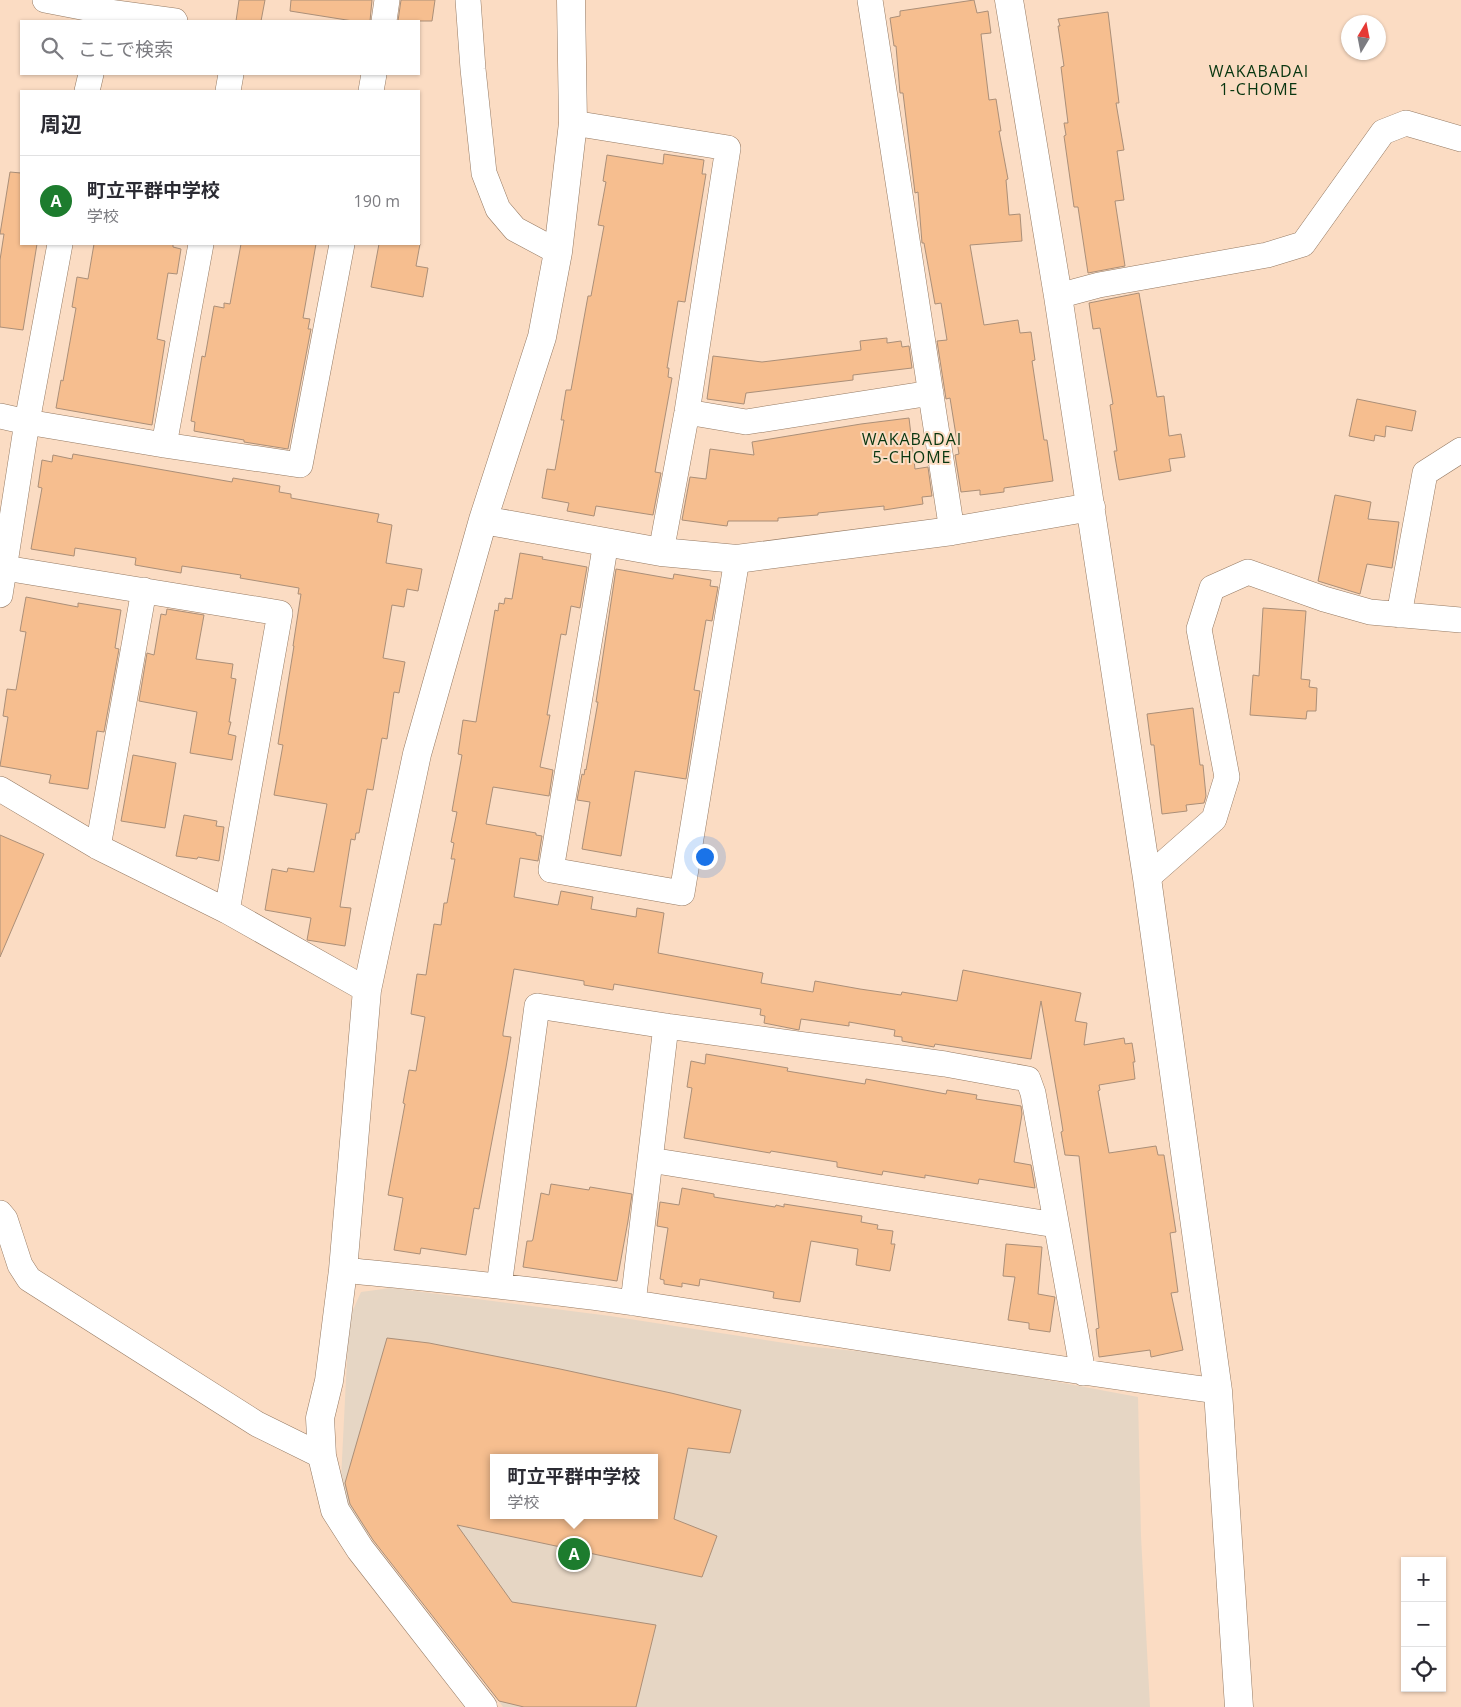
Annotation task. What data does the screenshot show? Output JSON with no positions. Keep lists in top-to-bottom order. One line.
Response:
{"districts":["WAKABADAI 1-CHOME","WAKABADAI 5-CHOME"],"north":"top","page":{"search":"ここで検索","heading":"周辺","list":[{"mark":"A","name":"町立平群中学校","note":"学校","value":"190 m"}],"popup":["町立平群中学校","学校"],"pins":"A","map_buttons":["+","−"]}}
